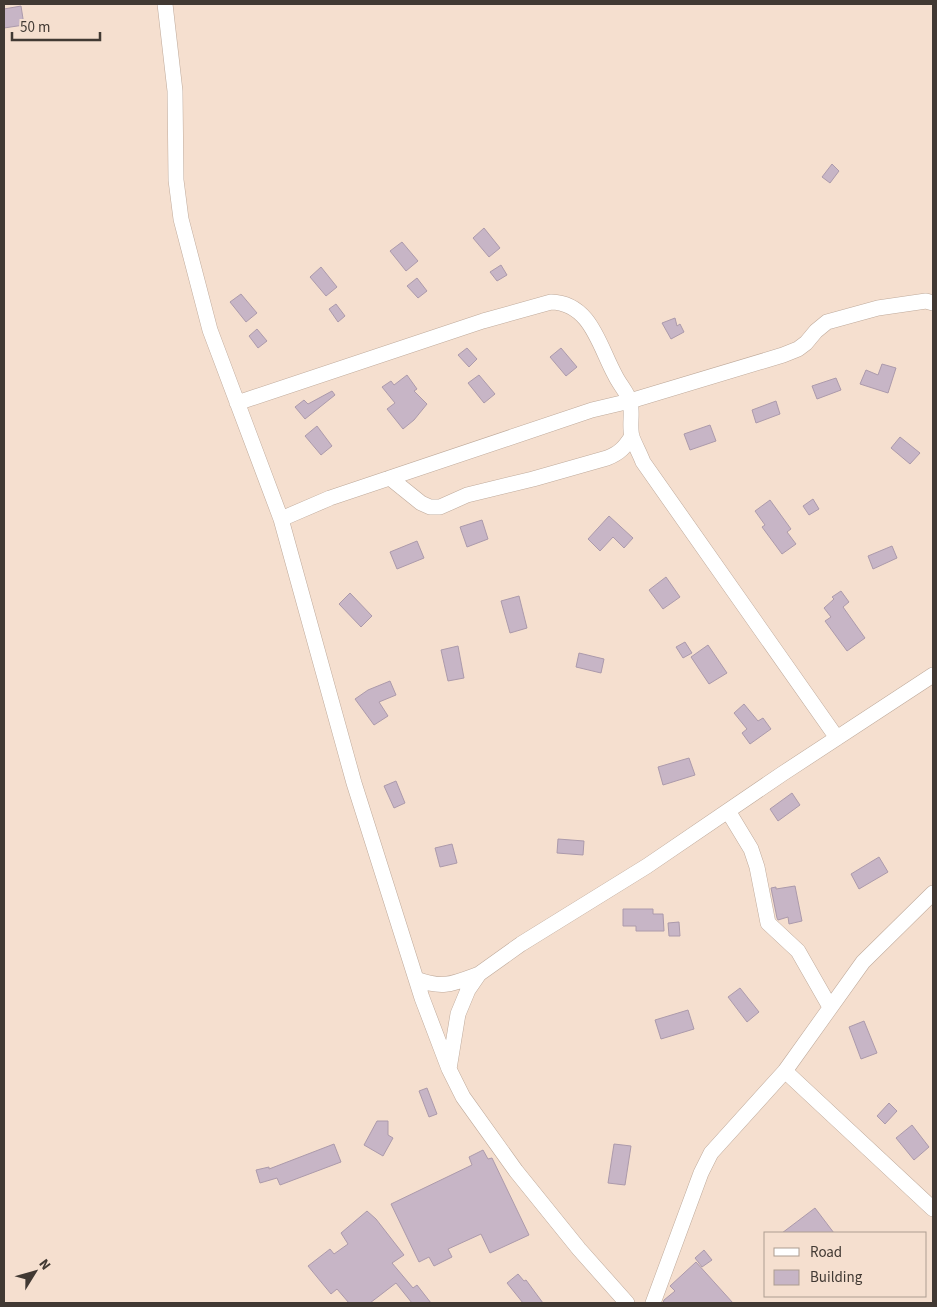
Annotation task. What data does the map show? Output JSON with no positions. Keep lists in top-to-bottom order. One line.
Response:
{"legend":["Road","Building"],"scale_bar":"50 m","north":"top right"}
